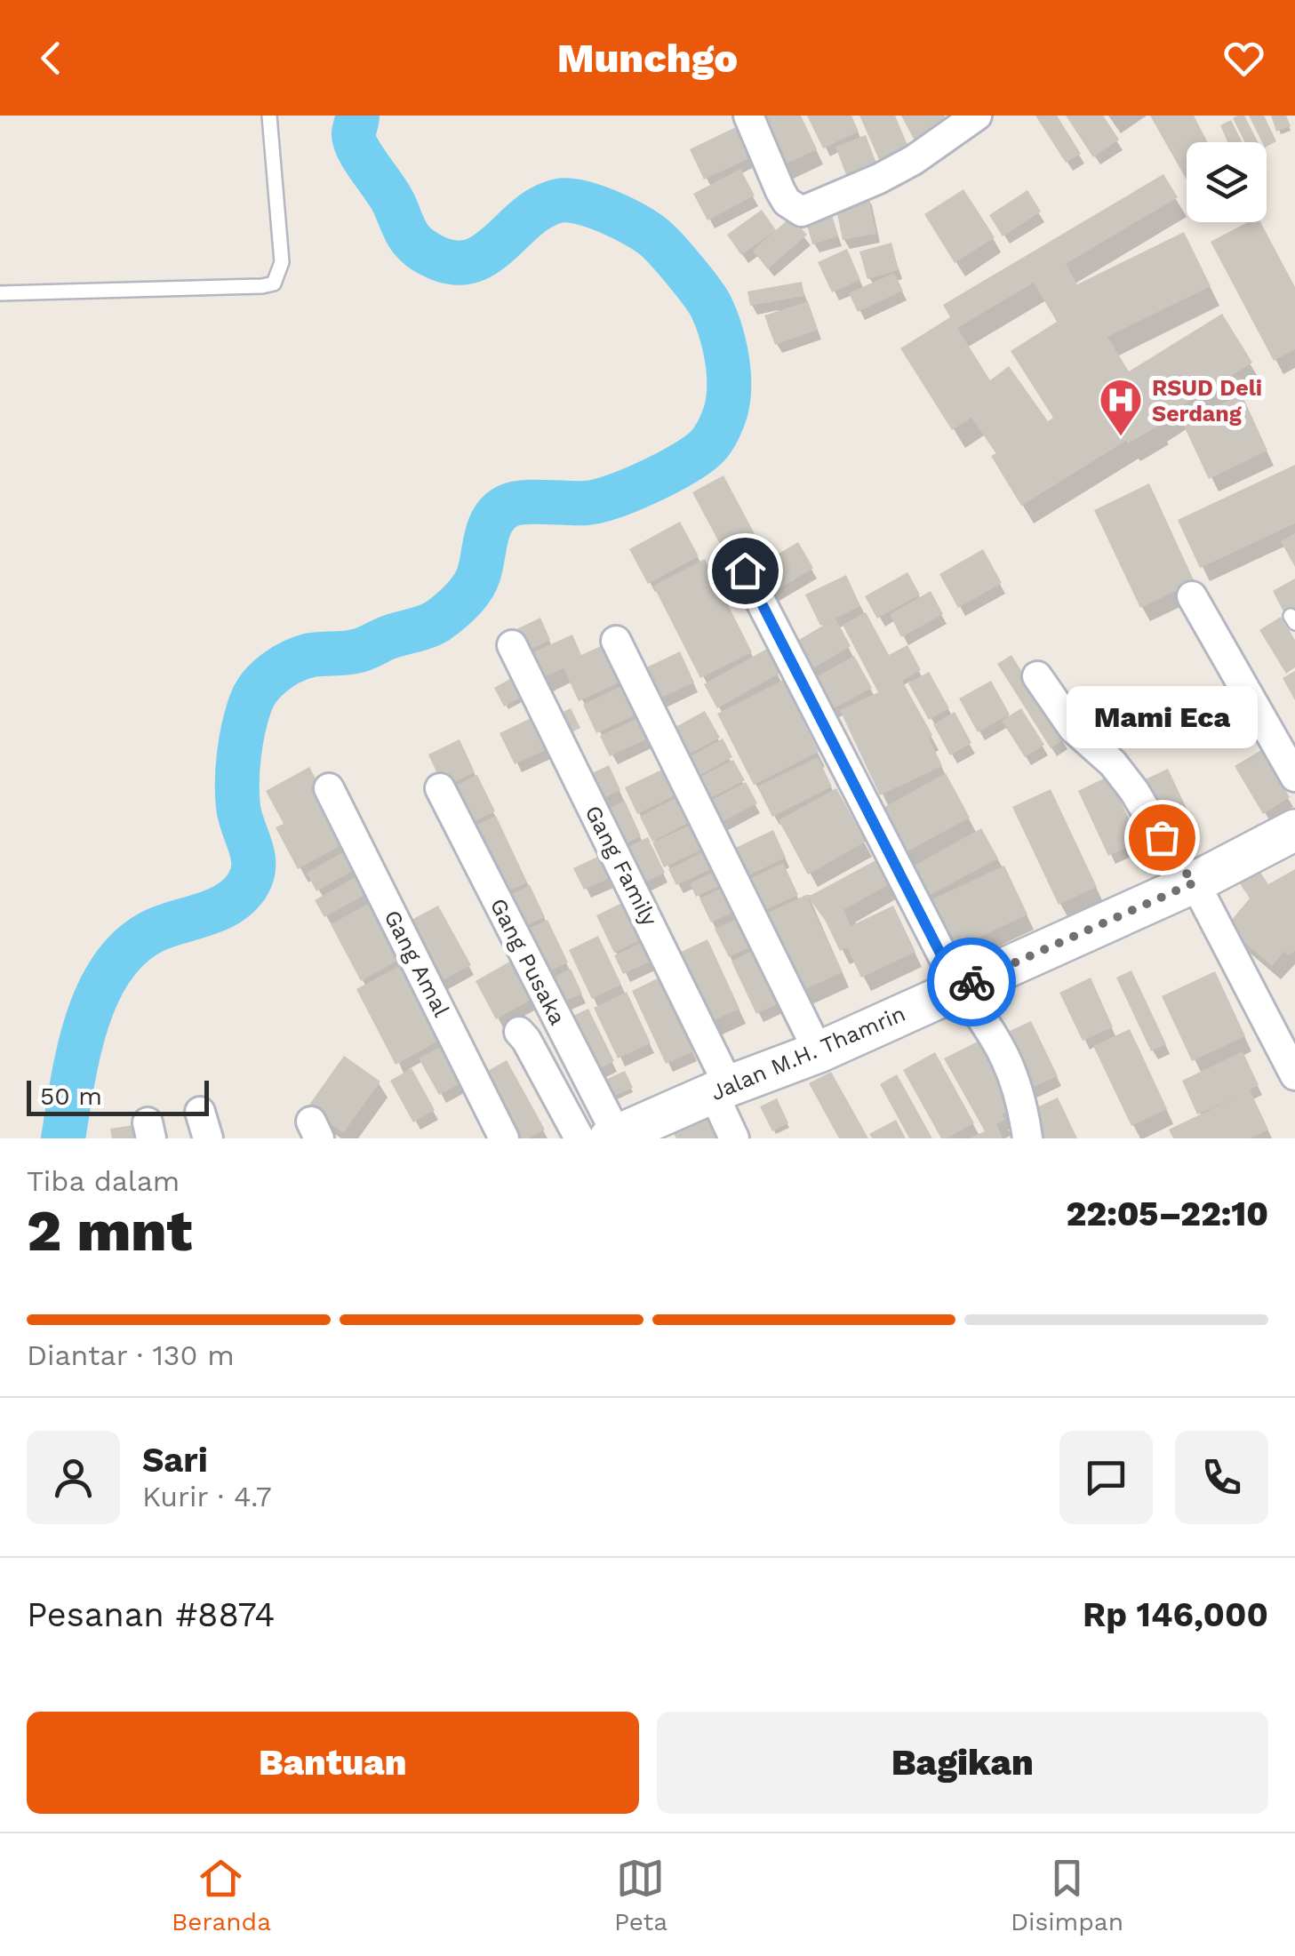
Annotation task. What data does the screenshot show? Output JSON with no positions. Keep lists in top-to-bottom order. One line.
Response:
{"streets":{"street":["Gang Family","Gang Pusaka","Gang Amal","Jalan M.H. Thamrin"]},"crossings":[["Gang Family","Jalan M.H. Thamrin"],["Gang Pusaka","Jalan M.H. Thamrin"]],"places":{"hospital":["RSUD Deli Serdang"],"other":["Mami Eca"]},"scale_bar":"50 m","page":{"header":"Munchgo","bubble":"Mami Eca","scale":"50 m","heading":["2 mnt","Tiba dalam","22:05–22:10"],"panel":["Sari","Kurir · 4.7","Pesanan #8874","Rp 146,000"],"bar":"Diantar · 130 m","buttons":["Bantuan","Bagikan"],"tabs":["Beranda","Peta","Disimpan"]}}
